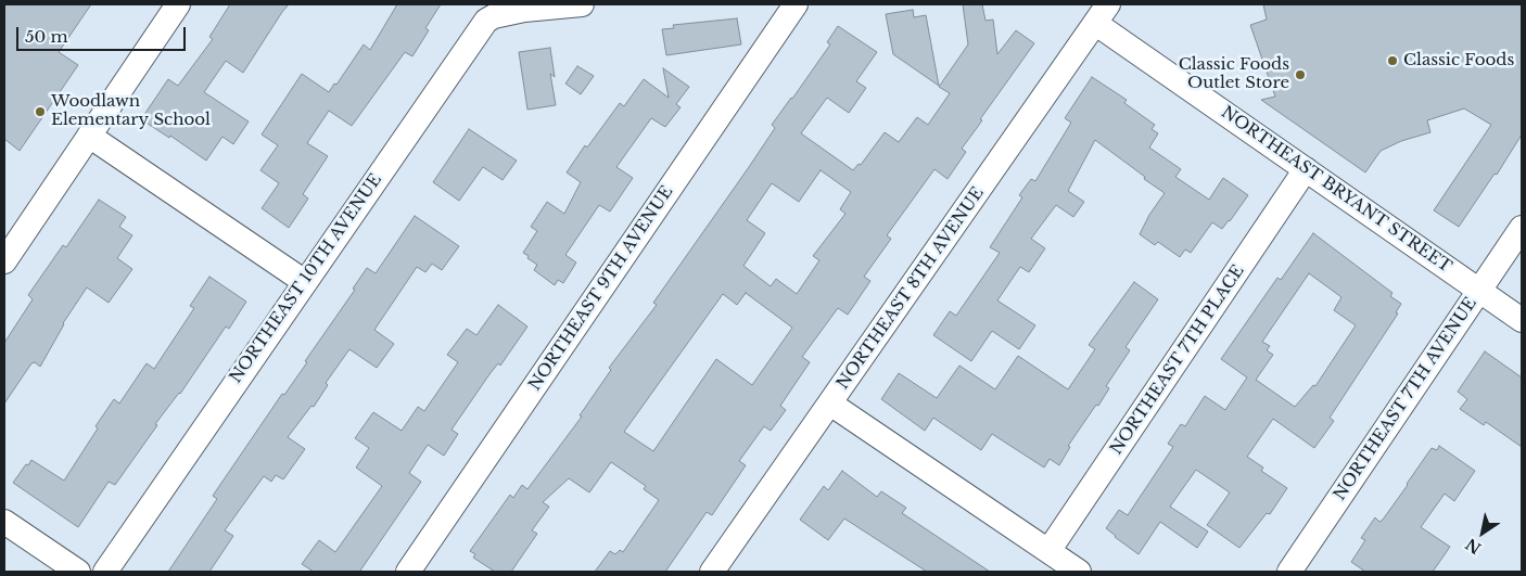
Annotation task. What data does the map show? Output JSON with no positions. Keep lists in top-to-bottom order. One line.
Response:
{"streets":{"street":["NORTHEAST BRYANT STREET","NORTHEAST 10TH AVENUE","NORTHEAST 9TH AVENUE","NORTHEAST 8TH AVENUE","NORTHEAST 7TH PLACE","NORTHEAST 7TH AVENUE"]},"crossings":[["NORTHEAST BRYANT STREET","NORTHEAST 8TH AVENUE"],["NORTHEAST BRYANT STREET","NORTHEAST 7TH PLACE"],["NORTHEAST BRYANT STREET","NORTHEAST 7TH AVENUE"]],"places":["Classic Foods","Classic Foods Outlet Store","Woodlawn Elementary School"],"scale_bar":"50 m","north":"bottom left"}
